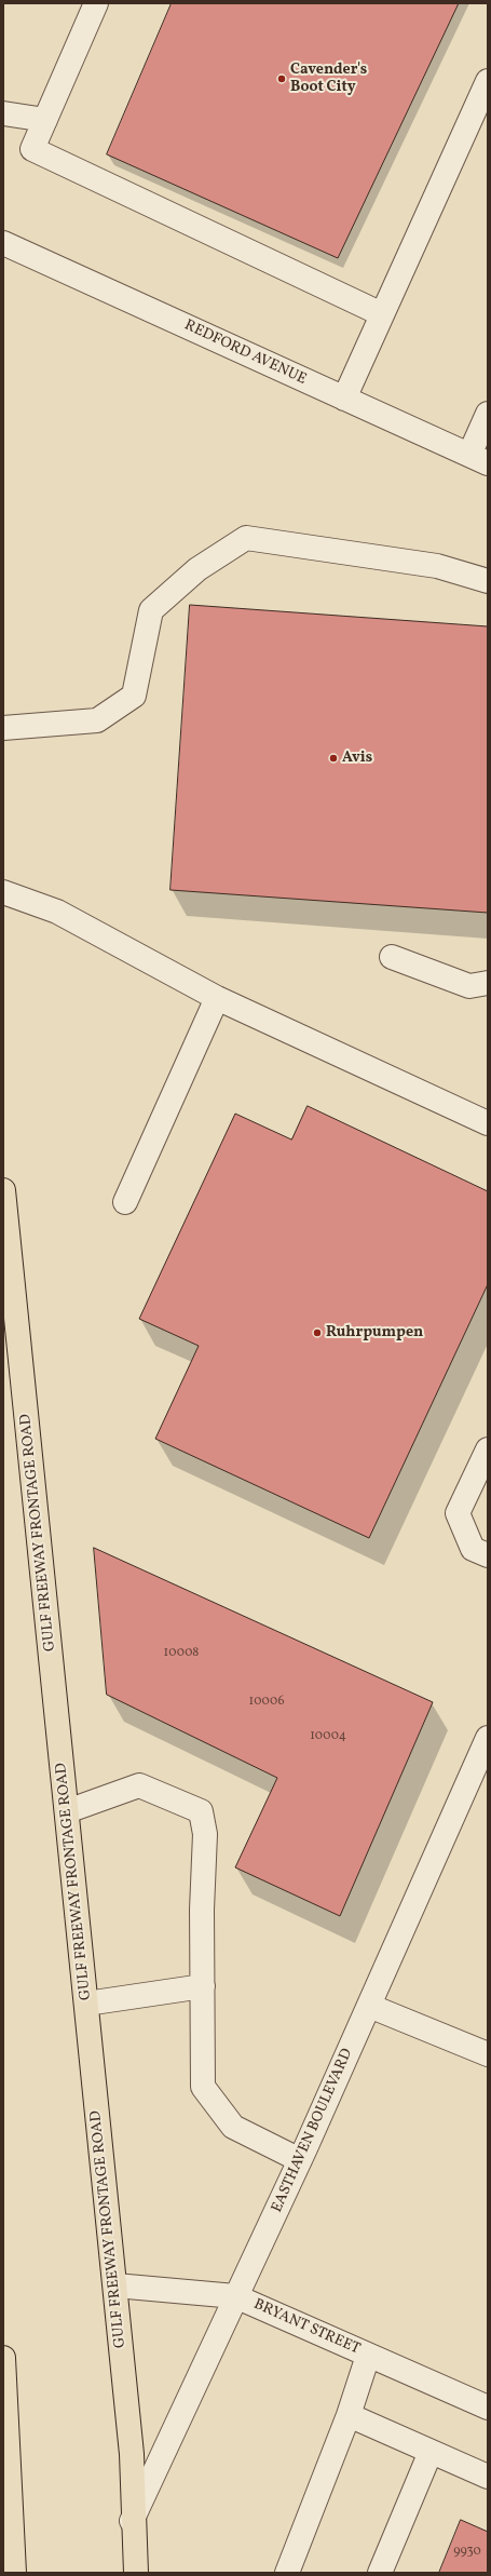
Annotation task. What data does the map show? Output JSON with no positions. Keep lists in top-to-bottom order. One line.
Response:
{"streets":{"main road":["GULF FREEWAY FRONTAGE ROAD"],"street":["REDFORD AVENUE","EASTHAVEN BOULEVARD","BRYANT STREET"]},"crossings":[["GULF FREEWAY FRONTAGE ROAD","EASTHAVEN BOULEVARD"],["GULF FREEWAY FRONTAGE ROAD","BRYANT STREET"],["EASTHAVEN BOULEVARD","BRYANT STREET"]],"places":["Cavender's Boot City","Avis","Ruhrpumpen"],"house_numbers":["10008","10006","10004","9930"]}
